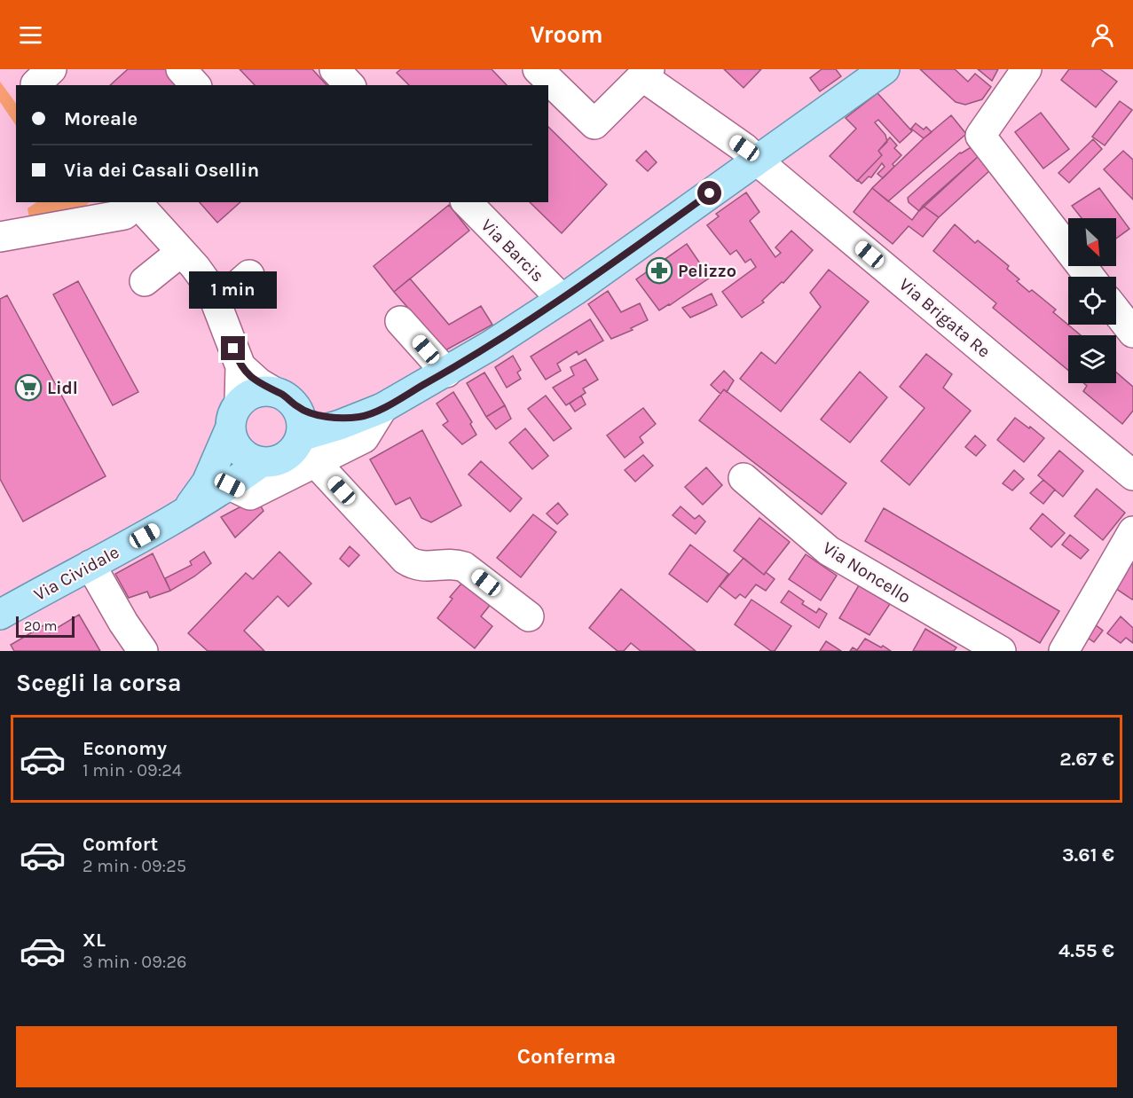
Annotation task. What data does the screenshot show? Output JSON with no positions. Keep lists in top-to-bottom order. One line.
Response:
{"streets":{"main road":["Via Cividale"],"street":["Via Barcis","Via Brigata Re","Via Noncello"]},"places":{"pharmacy":["Pelizzo"],"supermarket":["Lidl"]},"scale_bar":"20 m","north":"bottom right","page":{"header":"Vroom","banner":["Moreale","Via dei Casali Osellin"],"bubble":"1 min","scale":"20 m","heading":"Scegli la corsa","list":[{"name":"Economy","note":"1 min · 09:24","value":"2.67 €"},{"name":"Comfort","note":"2 min · 09:25","value":"3.61 €"},{"name":"XL","note":"3 min · 09:26","value":"4.55 €"}],"buttons":"Conferma"}}
